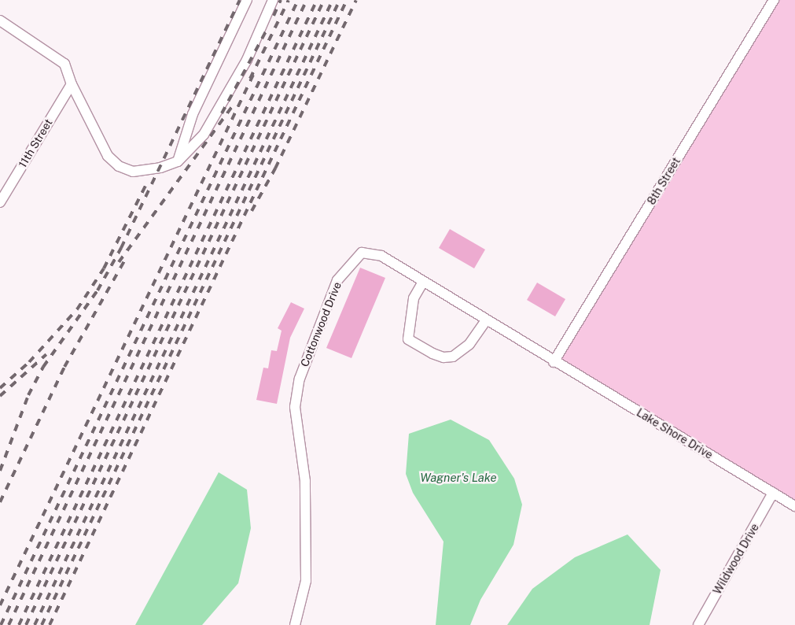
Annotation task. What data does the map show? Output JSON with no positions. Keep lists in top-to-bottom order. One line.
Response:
{"streets":{"street":["11th Street","8th Street","Cottonwood Drive","Lake Shore Drive","Wildwood Drive"]},"crossings":[["8th Street","Cottonwood Drive"],["8th Street","Lake Shore Drive"],["Cottonwood Drive","Lake Shore Drive"],["Lake Shore Drive","Wildwood Drive"]],"water":["Wagner's Lake"]}
